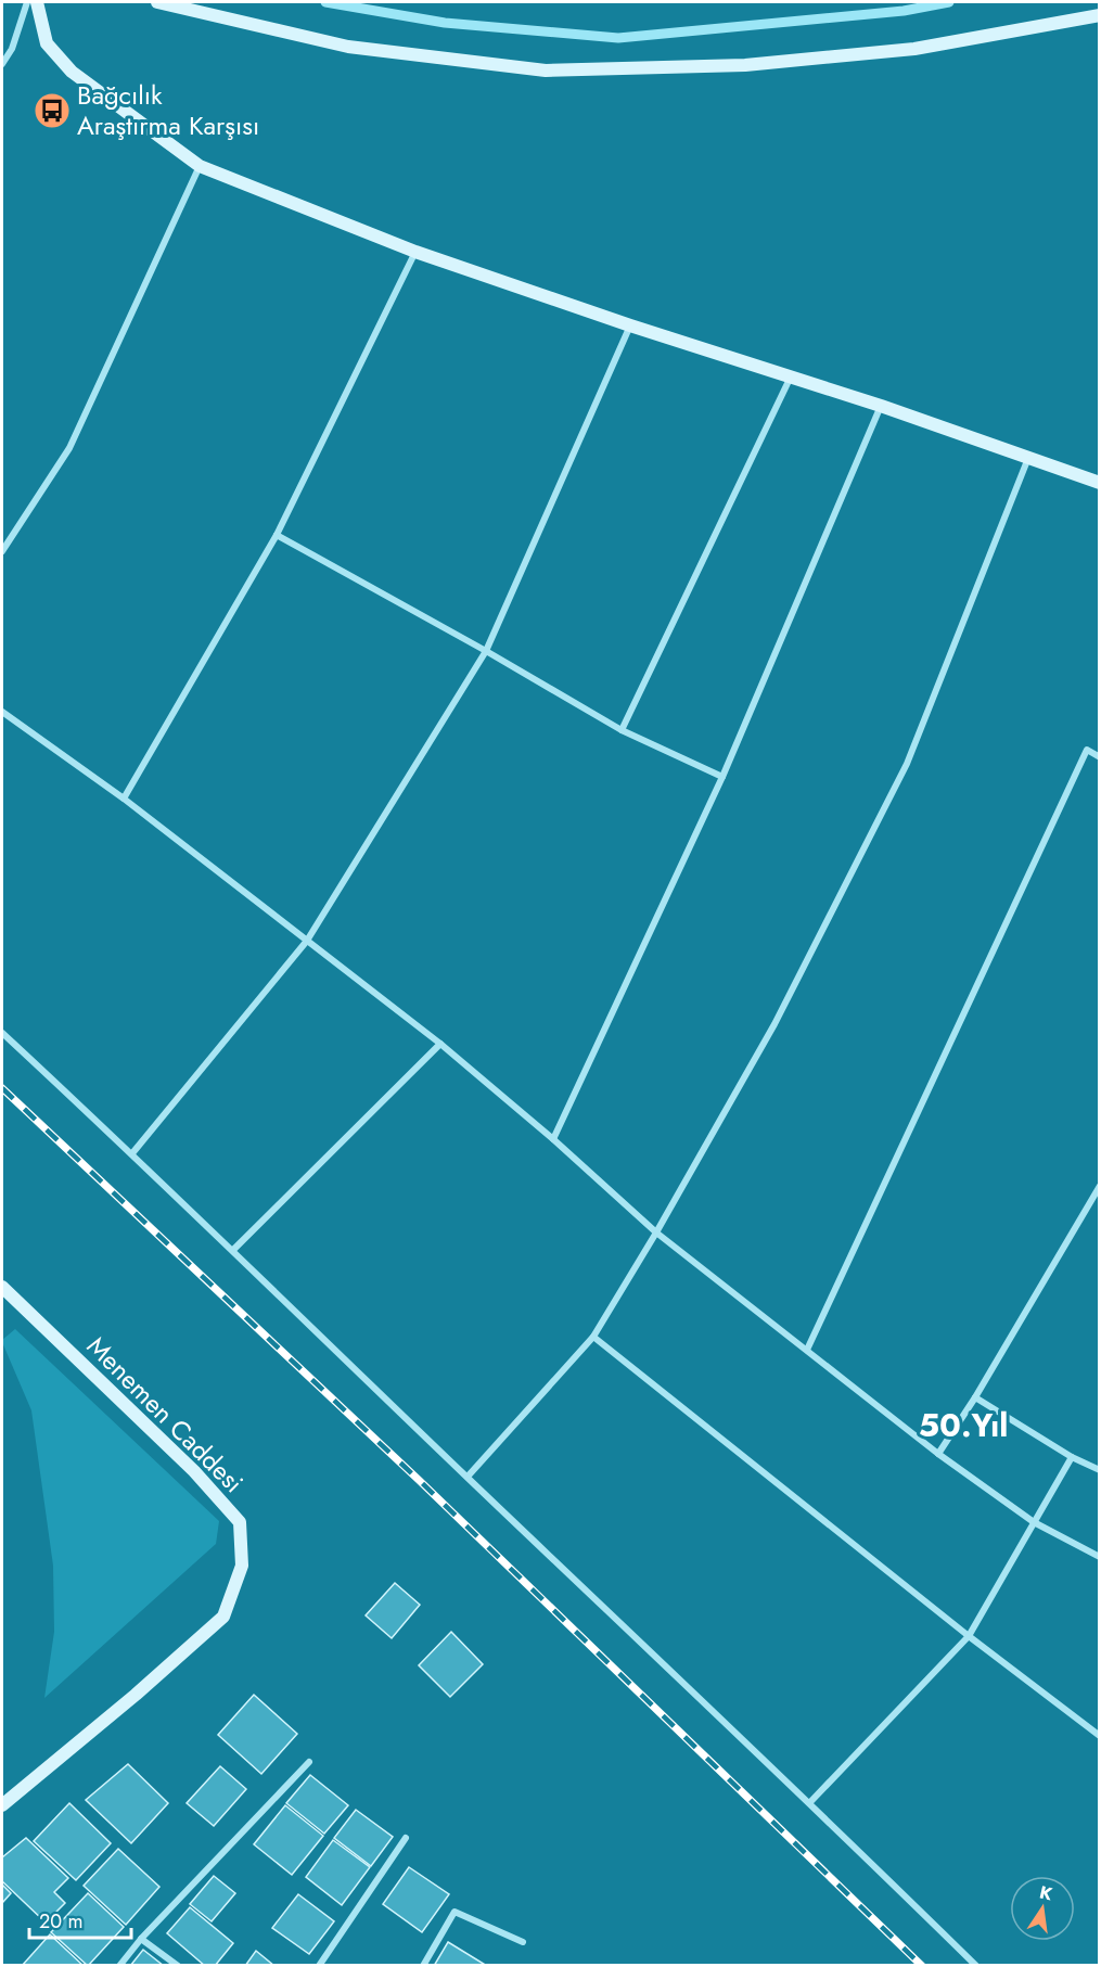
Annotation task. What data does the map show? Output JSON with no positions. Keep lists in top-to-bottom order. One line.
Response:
{"streets":{"main road":["Menemen Caddesi"]},"districts":["50.Yıl"],"places":{"bus stop":["Bağcılık Araştırma Karşısı"]},"scale_bar":"20 m","north":"top"}
